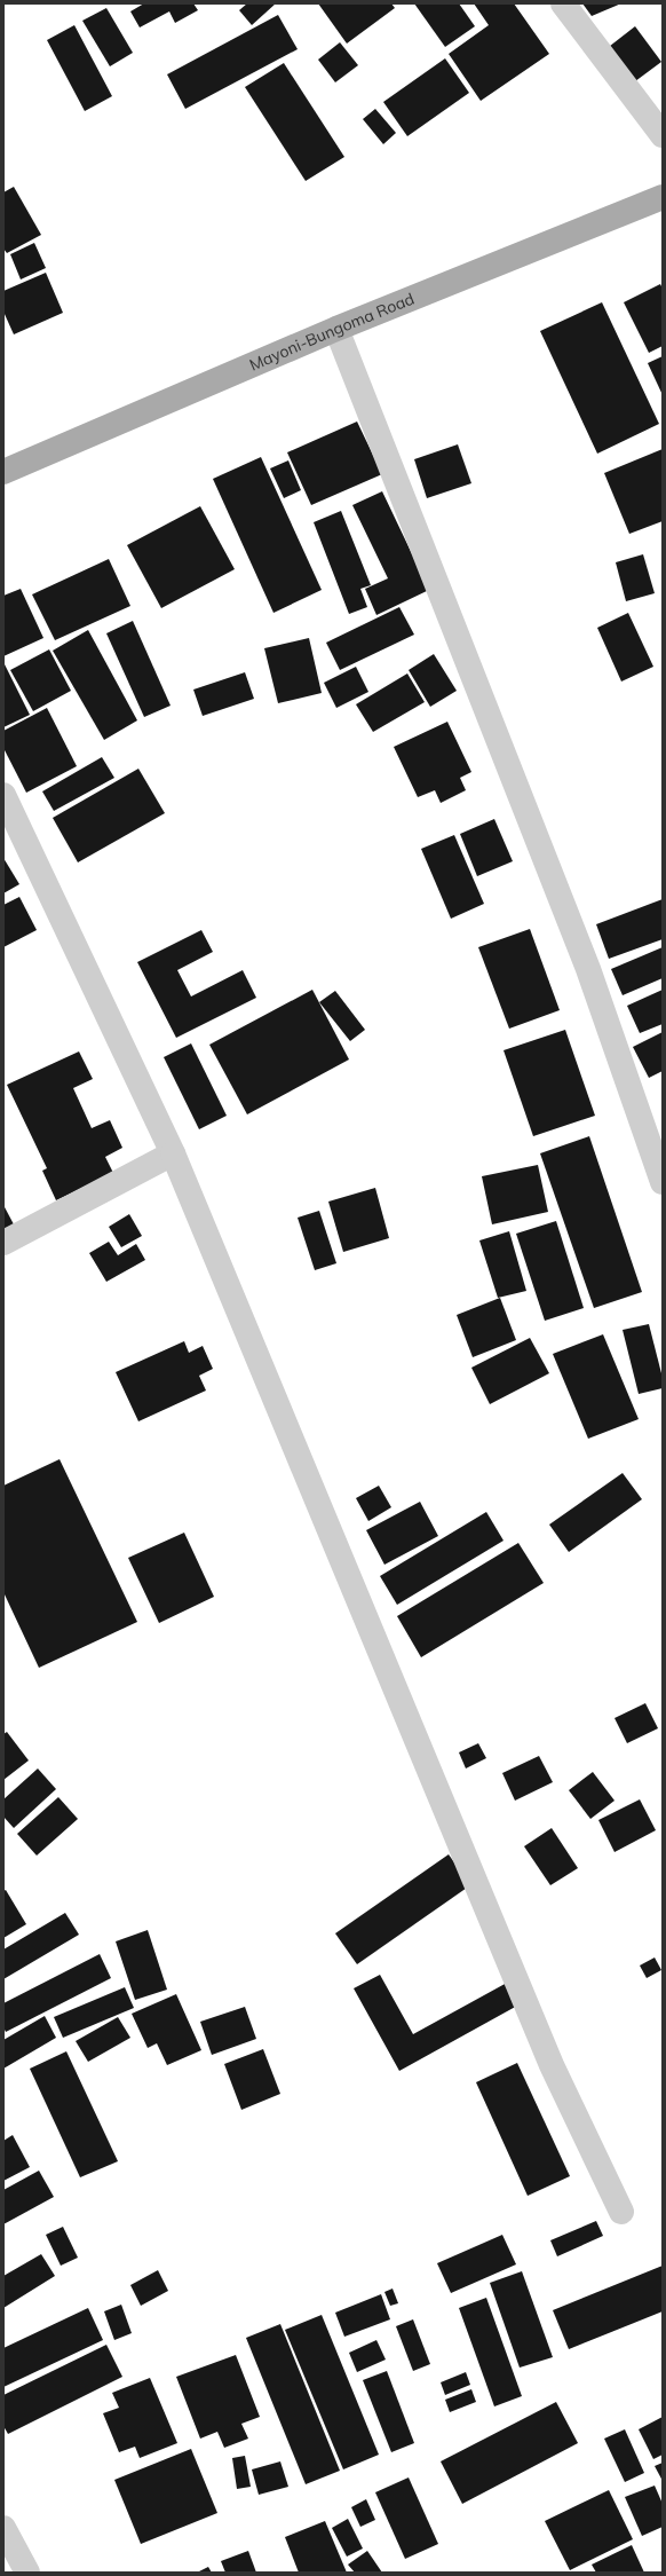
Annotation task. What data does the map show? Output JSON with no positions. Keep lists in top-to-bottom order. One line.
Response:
{"streets":{"main road":["Mayoni-Bungoma Road"]}}
